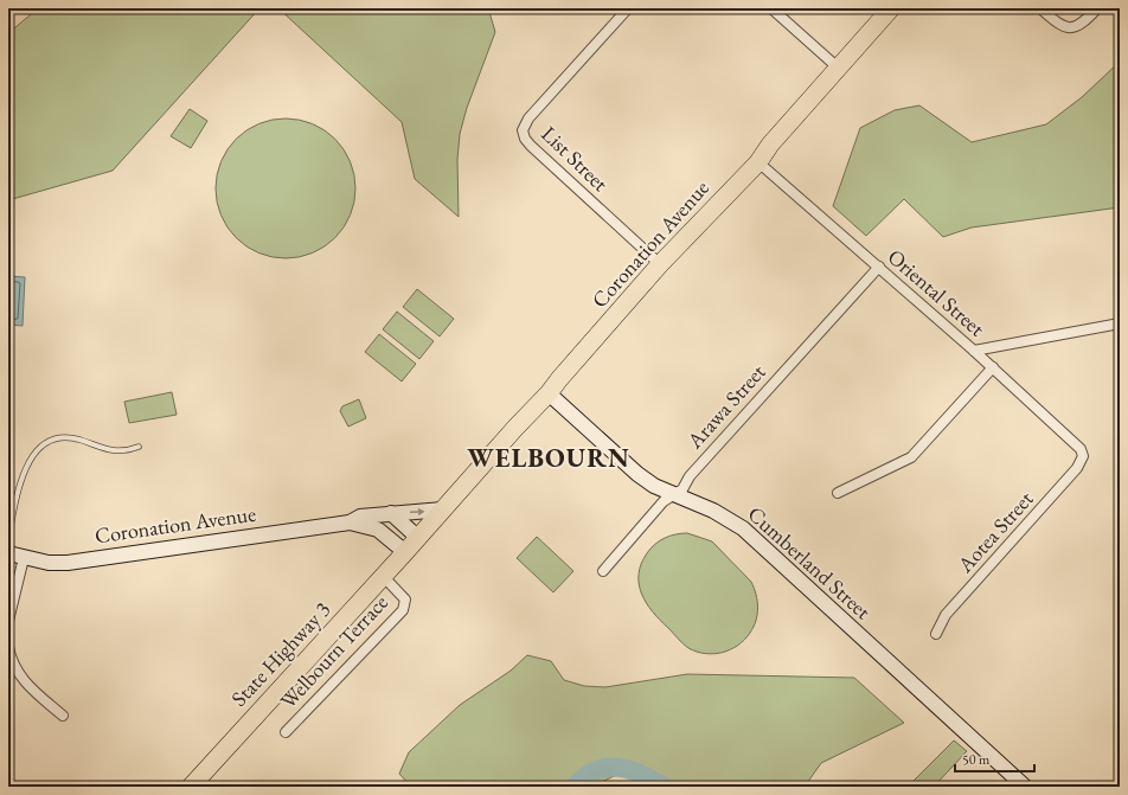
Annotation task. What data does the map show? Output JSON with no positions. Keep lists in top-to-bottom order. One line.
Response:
{"streets":{"highway":["Coronation Avenue","State Highway 3"],"main road":["Cumberland Street"],"street":["List Street","Oriental Street","Arawa Street","Aotea Street","Welbourn Terrace"]},"crossings":[["List Street","Coronation Avenue"],["Coronation Avenue","Oriental Street"],["Coronation Avenue","Cumberland Street"],["Coronation Avenue","State Highway 3"],["Oriental Street","Arawa Street"],["Oriental Street","Aotea Street"],["Arawa Street","Cumberland Street"],["Welbourn Terrace","State Highway 3"]],"districts":["WELBOURN"],"scale_bar":"50 m"}
